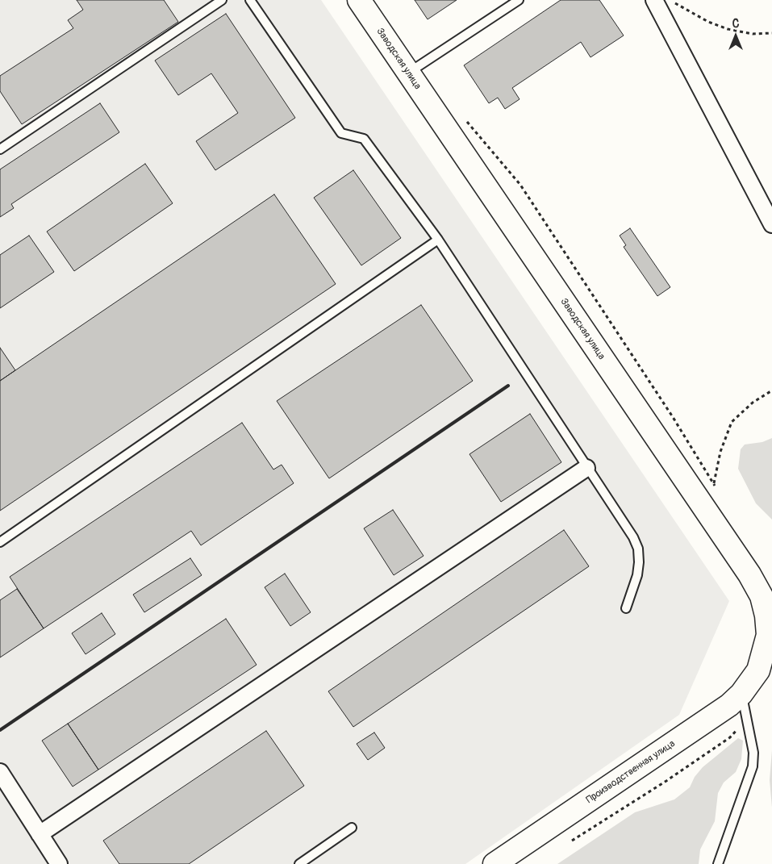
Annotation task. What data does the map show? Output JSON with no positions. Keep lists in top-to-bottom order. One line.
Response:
{"streets":{"main road":["Заводская улица","Производственная улица"]},"crossings":[["Заводская улица","Производственная улица"]],"north":"top"}
